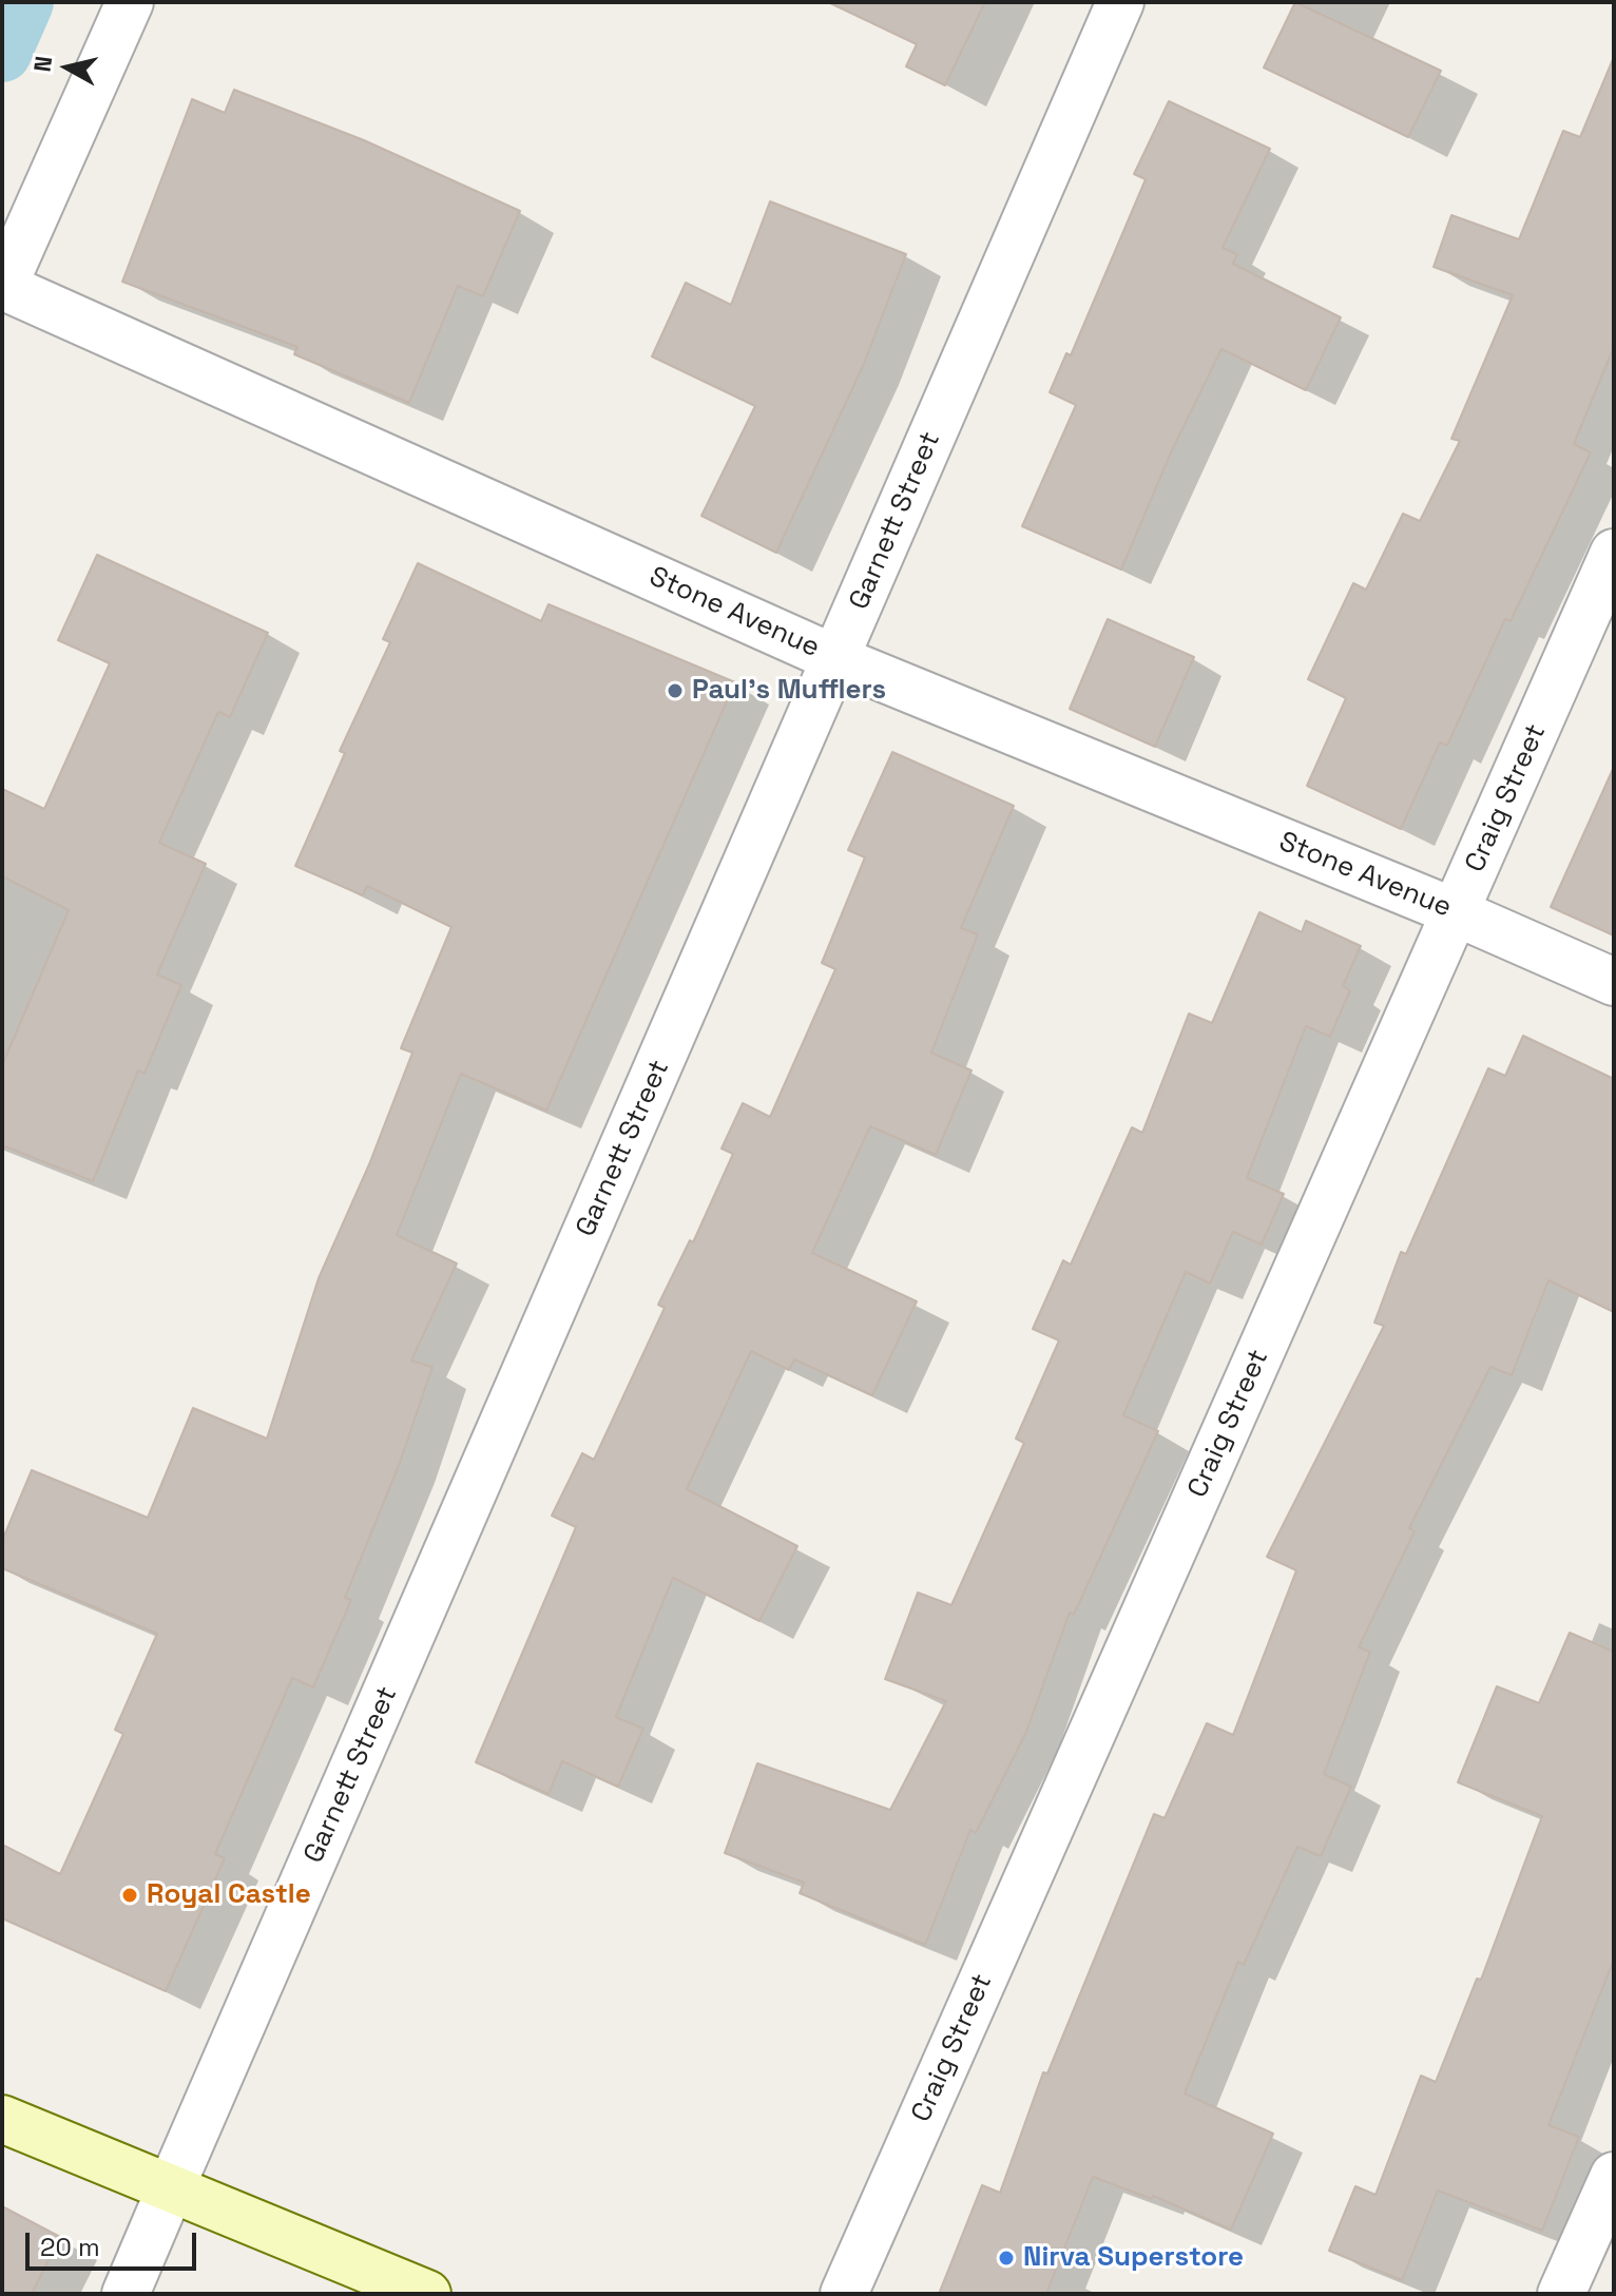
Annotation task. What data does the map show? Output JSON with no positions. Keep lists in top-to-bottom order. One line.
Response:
{"streets":{"street":["Garnett Street","Stone Avenue","Craig Street"]},"crossings":[["Garnett Street","Stone Avenue"],["Stone Avenue","Craig Street"]],"places":["Paul’s Mufflers","Royal Castle","Nirva Superstore"],"scale_bar":"20 m","north":"left"}
